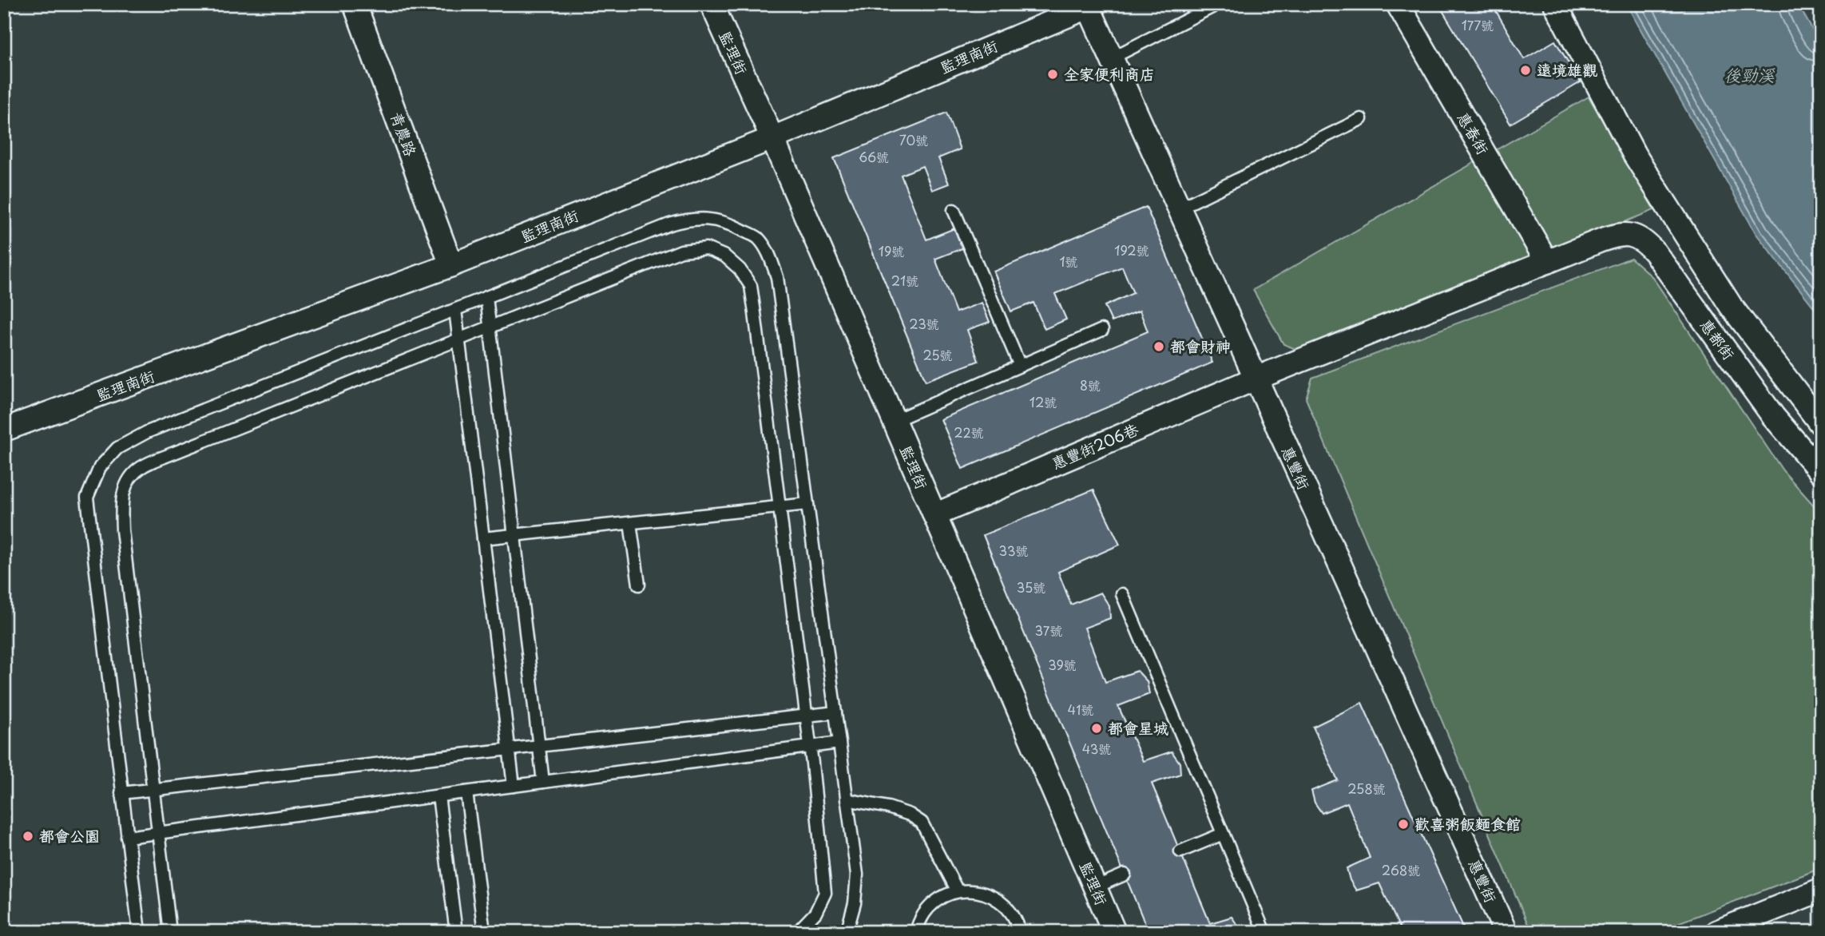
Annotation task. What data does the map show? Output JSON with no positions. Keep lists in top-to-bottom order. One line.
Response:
{"streets":{"street":["監理街","監理南街","惠春街","青農路","惠都街","惠豐街206巷","惠豐街"]},"crossings":[["監理街","監理南街"],["監理街","惠豐街206巷"],["監理南街","青農路"],["監理南街","惠豐街"],["惠春街","惠都街"],["惠春街","惠豐街206巷"],["惠都街","惠豐街206巷"],["惠豐街206巷","惠豐街"]],"water":["後勁溪"],"places":["遠境雄觀","全家便利商店","都會財神","都會星城","歡喜粥飯麵食館","都會公園"],"house_numbers":["177號","70號","66號","192號","19號","1號","21號","23號","25號","8號","12號","22號","33號","35號","37號","39號","41號","43號","258號","268號"]}
